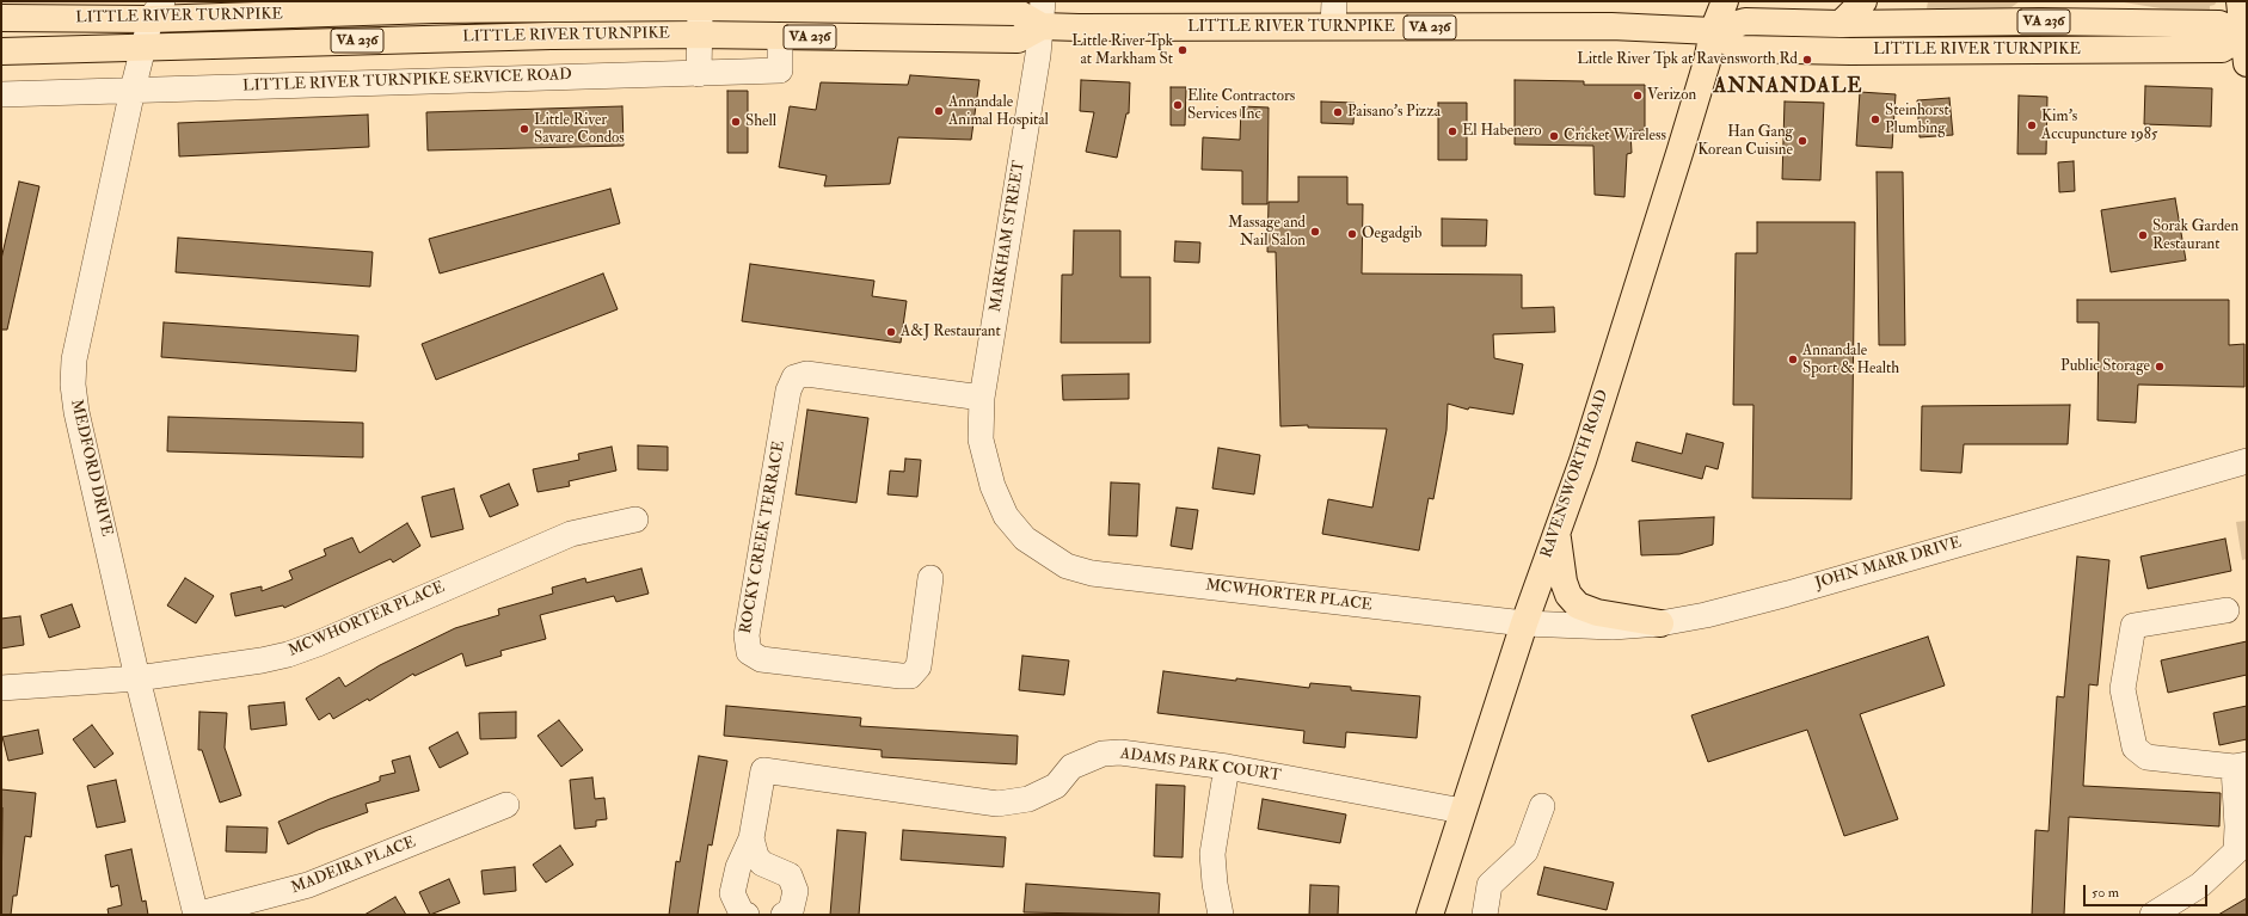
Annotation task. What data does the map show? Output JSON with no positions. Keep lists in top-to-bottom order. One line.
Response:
{"streets":{"main road":["LITTLE RIVER TURNPIKE","VA 236","RAVENSWORTH ROAD"],"street":["LITTLE RIVER TURNPIKE SERVICE ROAD","MARKHAM STREET","MEDFORD DRIVE","ROCKY CREEK TERRACE","JOHN MARR DRIVE","MCWHORTER PLACE","ADAMS PARK COURT","MADEIRA PLACE"]},"crossings":[["LITTLE RIVER TURNPIKE","LITTLE RIVER TURNPIKE SERVICE ROAD"],["LITTLE RIVER TURNPIKE","MARKHAM STREET"],["LITTLE RIVER TURNPIKE","MEDFORD DRIVE"],["LITTLE RIVER TURNPIKE","RAVENSWORTH ROAD"],["LITTLE RIVER TURNPIKE SERVICE ROAD","MEDFORD DRIVE"],["MARKHAM STREET","ROCKY CREEK TERRACE"],["MARKHAM STREET","MCWHORTER PLACE"],["MEDFORD DRIVE","MCWHORTER PLACE"],["MEDFORD DRIVE","MADEIRA PLACE"],["RAVENSWORTH ROAD","JOHN MARR DRIVE"],["RAVENSWORTH ROAD","MCWHORTER PLACE"],["RAVENSWORTH ROAD","ADAMS PARK COURT"],["JOHN MARR DRIVE","MCWHORTER PLACE"]],"districts":["ANNANDALE"],"places":["Little River Tpk at Markham St","Little River Tpk at Ravensworth Rd","Verizon","Elite Contractors Services Inc","Annandale Animal Hospital","Paisano's Pizza","Steinhorst Plumbing","Shell","Kim's Accupuncture 1985","Little River Savare Condos","El Habenero","Cricket Wireless","Han Gang Korean Cuisine","Massage and Nail Salon","Oegadgib","Sorak Garden Restaurant","A&J Restaurant","Annandale Sport & Health","Public Storage"],"scale_bar":"50 m"}
